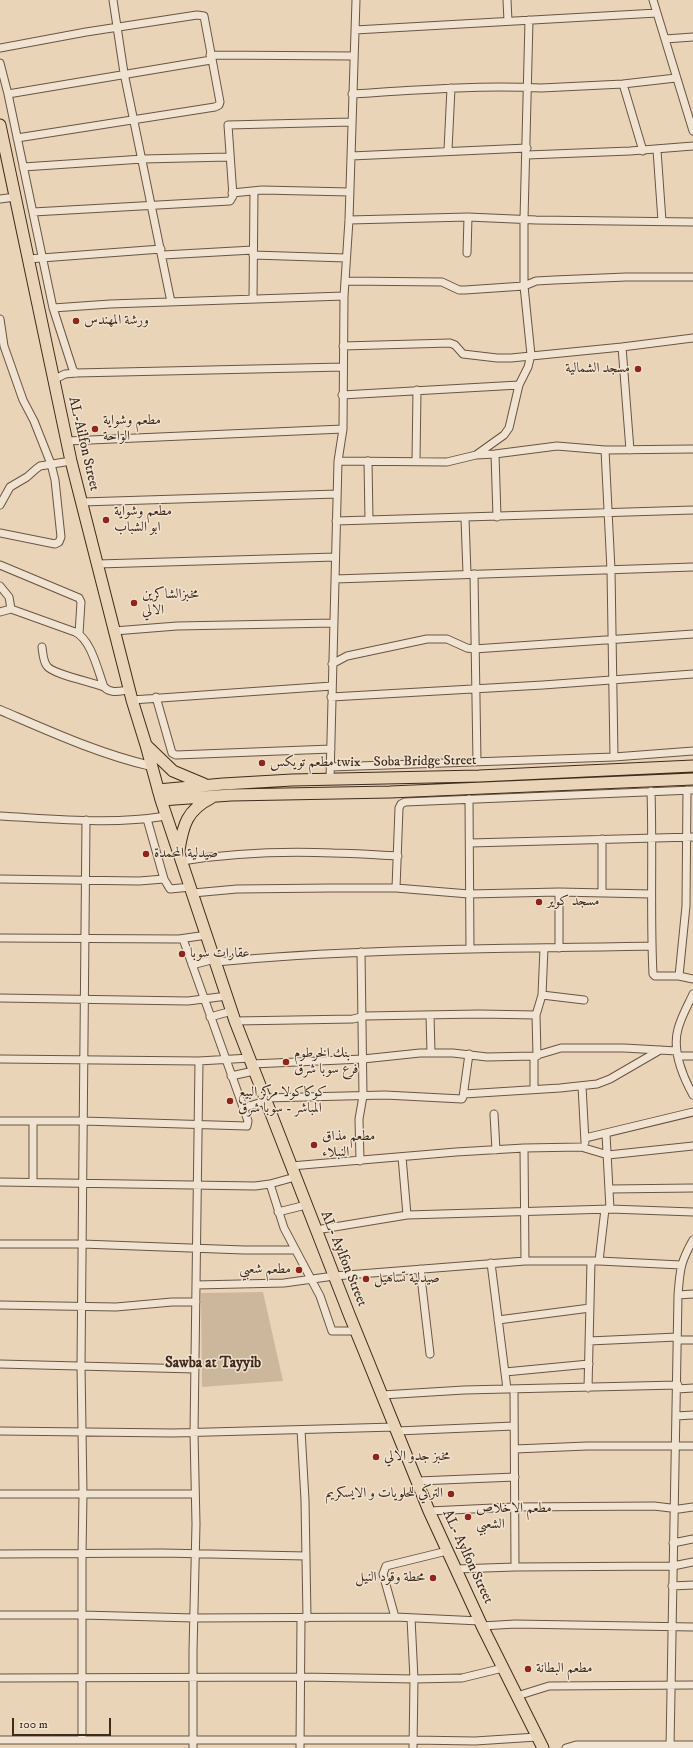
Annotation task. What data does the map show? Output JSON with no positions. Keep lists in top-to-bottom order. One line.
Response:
{"streets":{"highway":["AL-Ailfon Street","Soba Bridge Street","AL- Aylfon Street"]},"crossings":[["AL-Ailfon Street","AL- Aylfon Street"],["Soba Bridge Street","AL- Aylfon Street"]],"districts":["Sawba at Tayyib"],"places":["ورشة المهندس","مسجد الشمالية","مطعم وشواية الواحة","مطعم وشواية ابو الشباب","مخبزالشاكرين الالي","مطعم تويكس twix","صيدلية المحمدة","مسجد كوير","عقارات سوبا","بنك الخرطوم فرع سوبا شرق","كوكاكولا مركز البيع المباشر - سوبا شرق","مطعم مذاق النبلاء","مطعم شعبي","صيدلية تساهيل","مخبز جدو الالي","التركي للحلويات و الايسكريم","مطعم الاخلاص الشعبي","محطة وقود النيل","مطعم البطانة"],"scale_bar":"100 m"}
